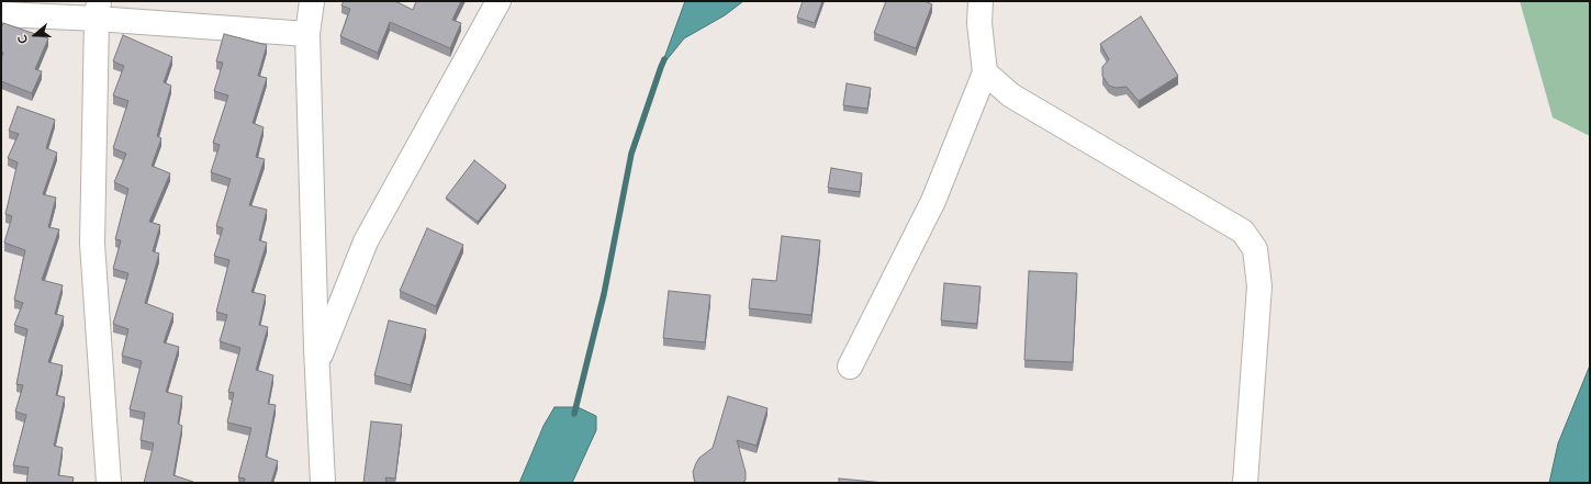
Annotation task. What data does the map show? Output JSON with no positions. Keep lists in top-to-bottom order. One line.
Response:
{"north":"left"}
